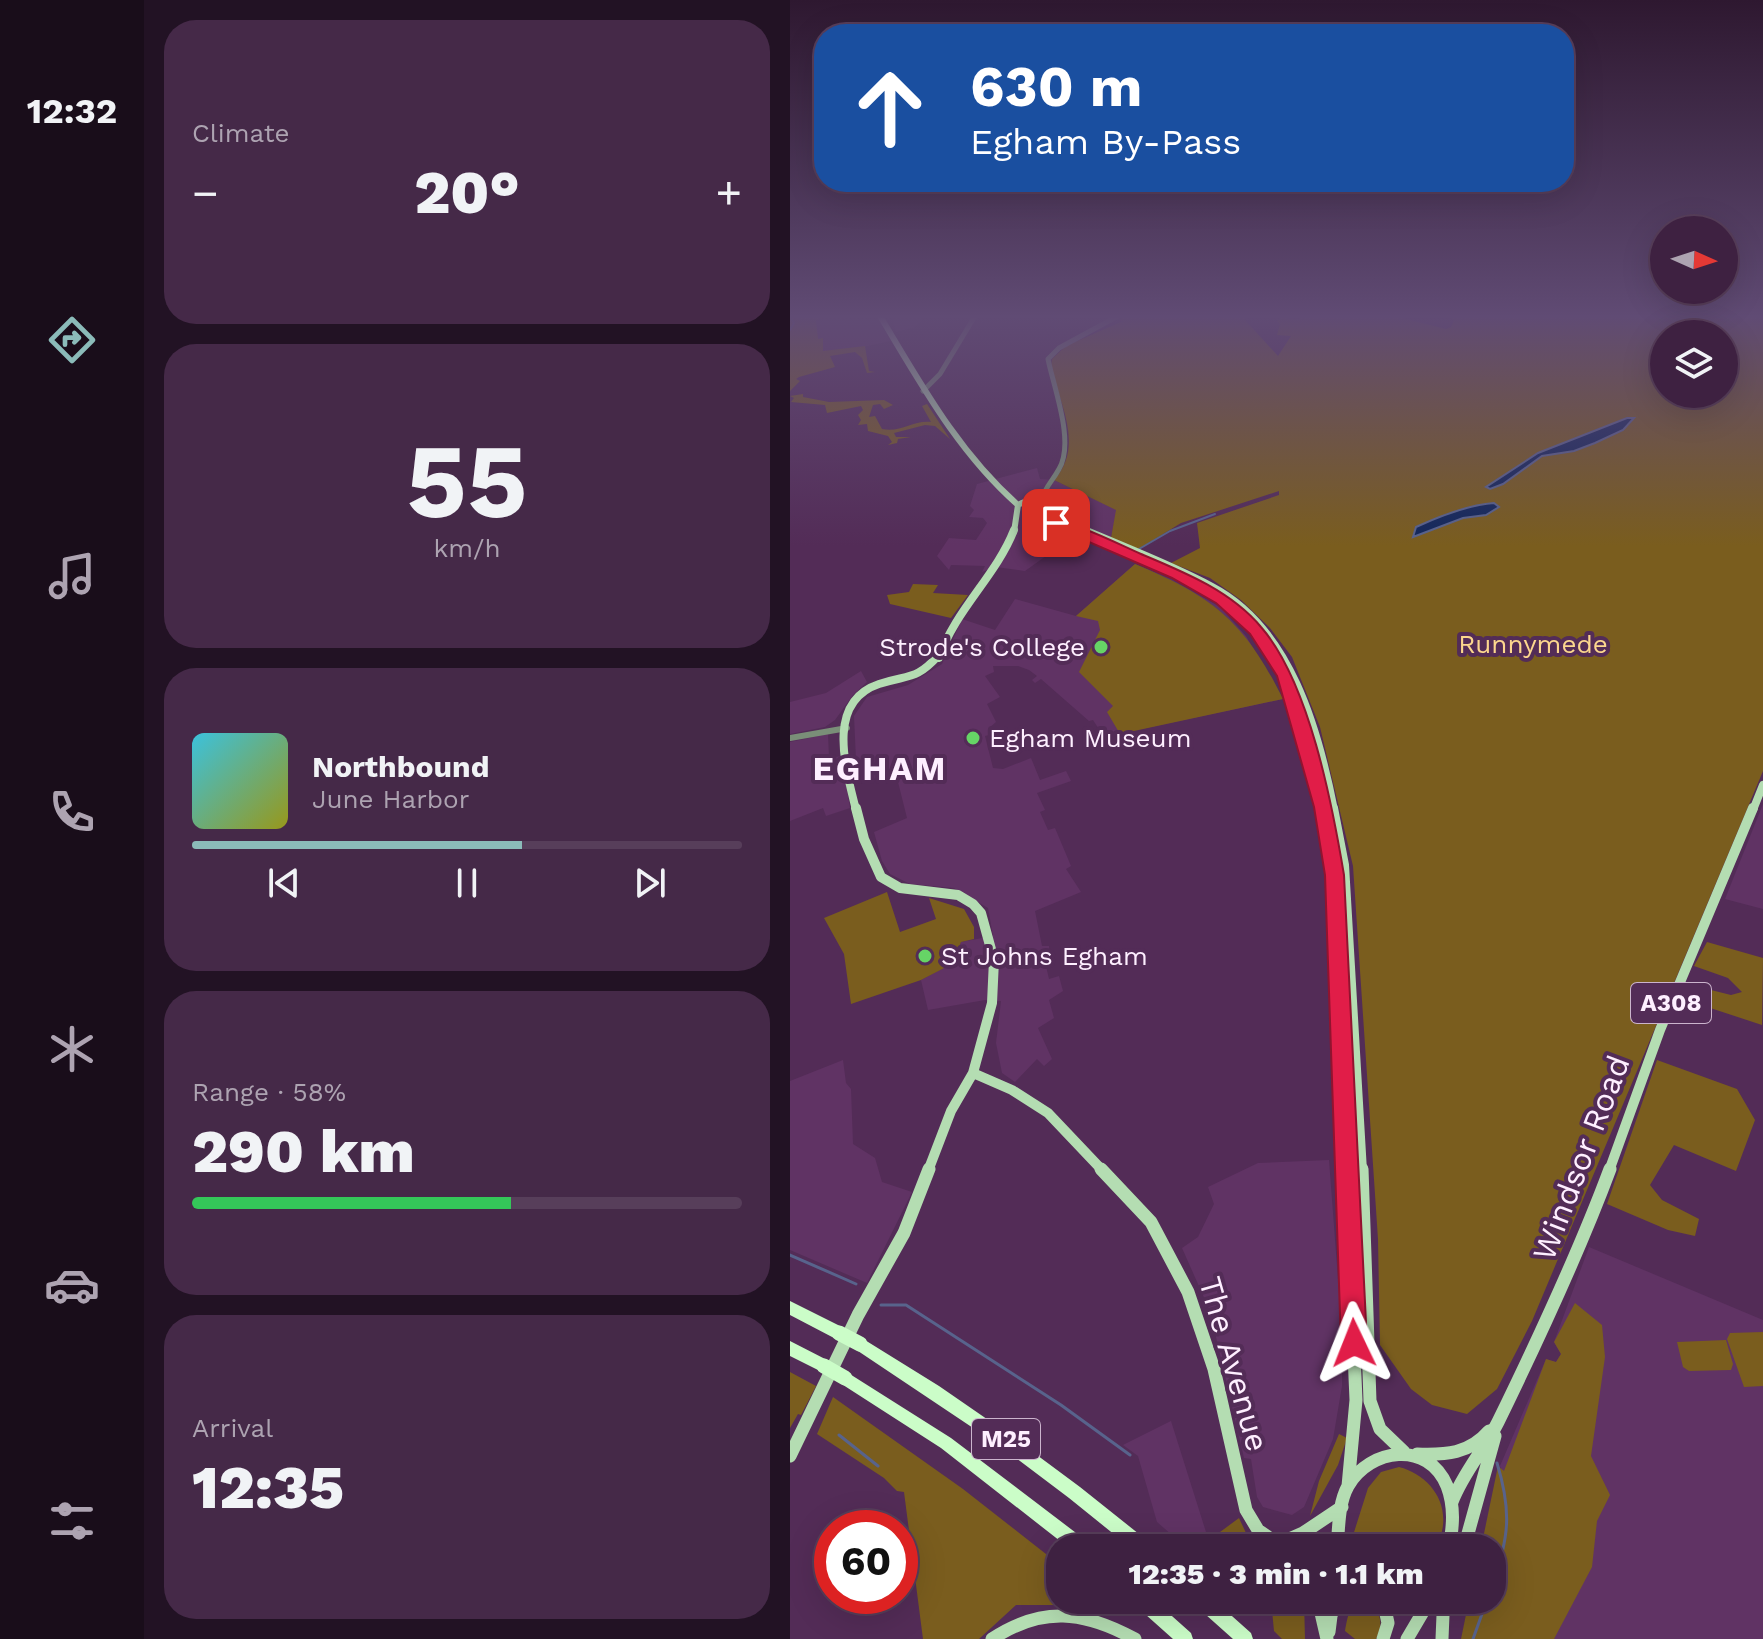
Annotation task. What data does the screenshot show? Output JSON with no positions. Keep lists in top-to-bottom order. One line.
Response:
{"streets":{"highway":["M25"],"main road":["A308","Windsor Road","The Avenue"]},"districts":["EGHAM"],"parks":["Runnymede"],"places":["Strode's College","Egham Museum","St Johns Egham"],"north":"right","page":{"tabs":"12:32","tile":["Climate",["55","km/h"],["Range · 58%","290 km"],["Arrival","12:35"]],"turn":["630 m","Egham By-Pass"],"heat":["−","20°","+"],"song":["Northbound","June Harbor"],"limit":"60","trip":"12:35 · 3 min · 1.1 km"}}
